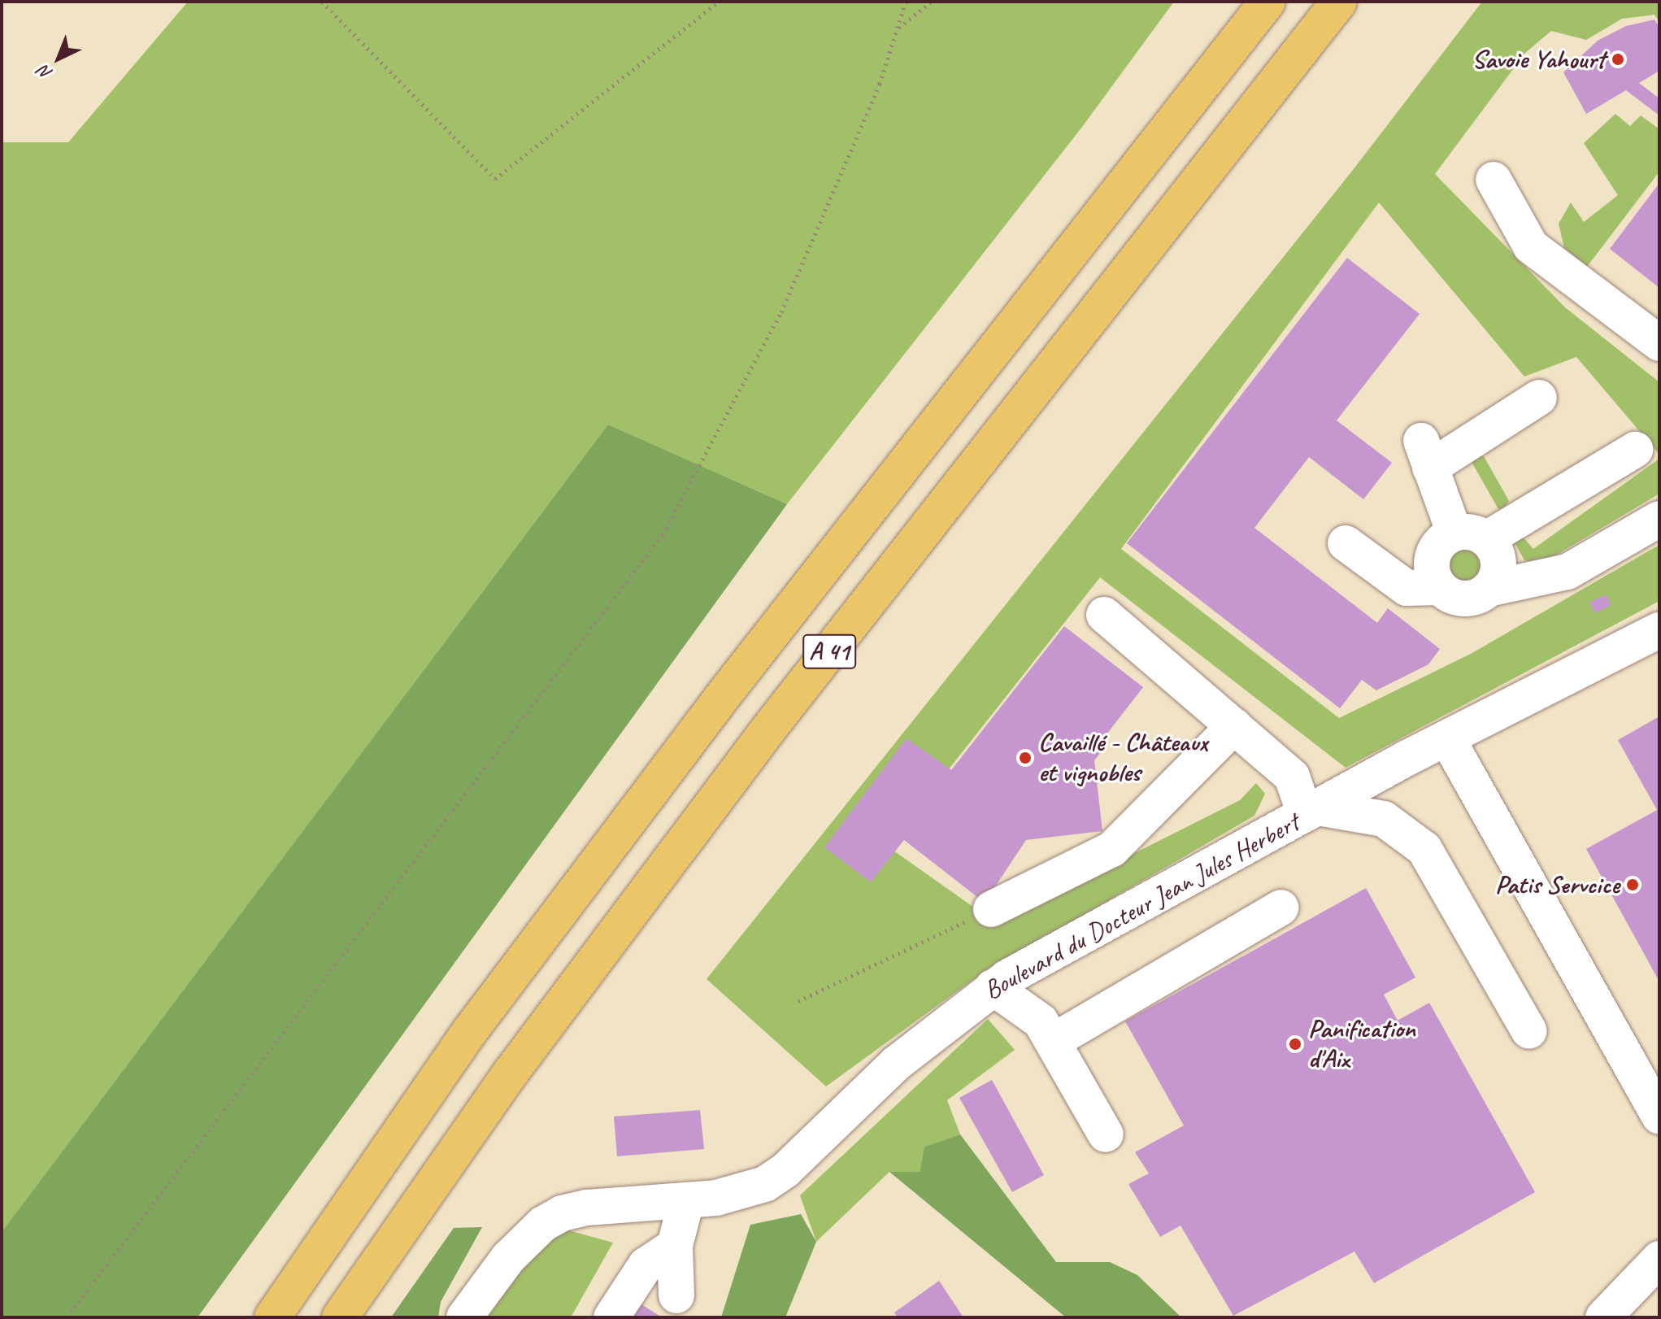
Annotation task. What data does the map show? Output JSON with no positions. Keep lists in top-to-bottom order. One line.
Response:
{"streets":{"highway":["A 41"],"street":["Boulevard du Docteur Jean Jules Herbert"]},"places":["Savoie Yahourt","Cavaillé - Châteaux et vignobles","Patis Servcice","Panification d'Aix"],"north":"bottom left"}
